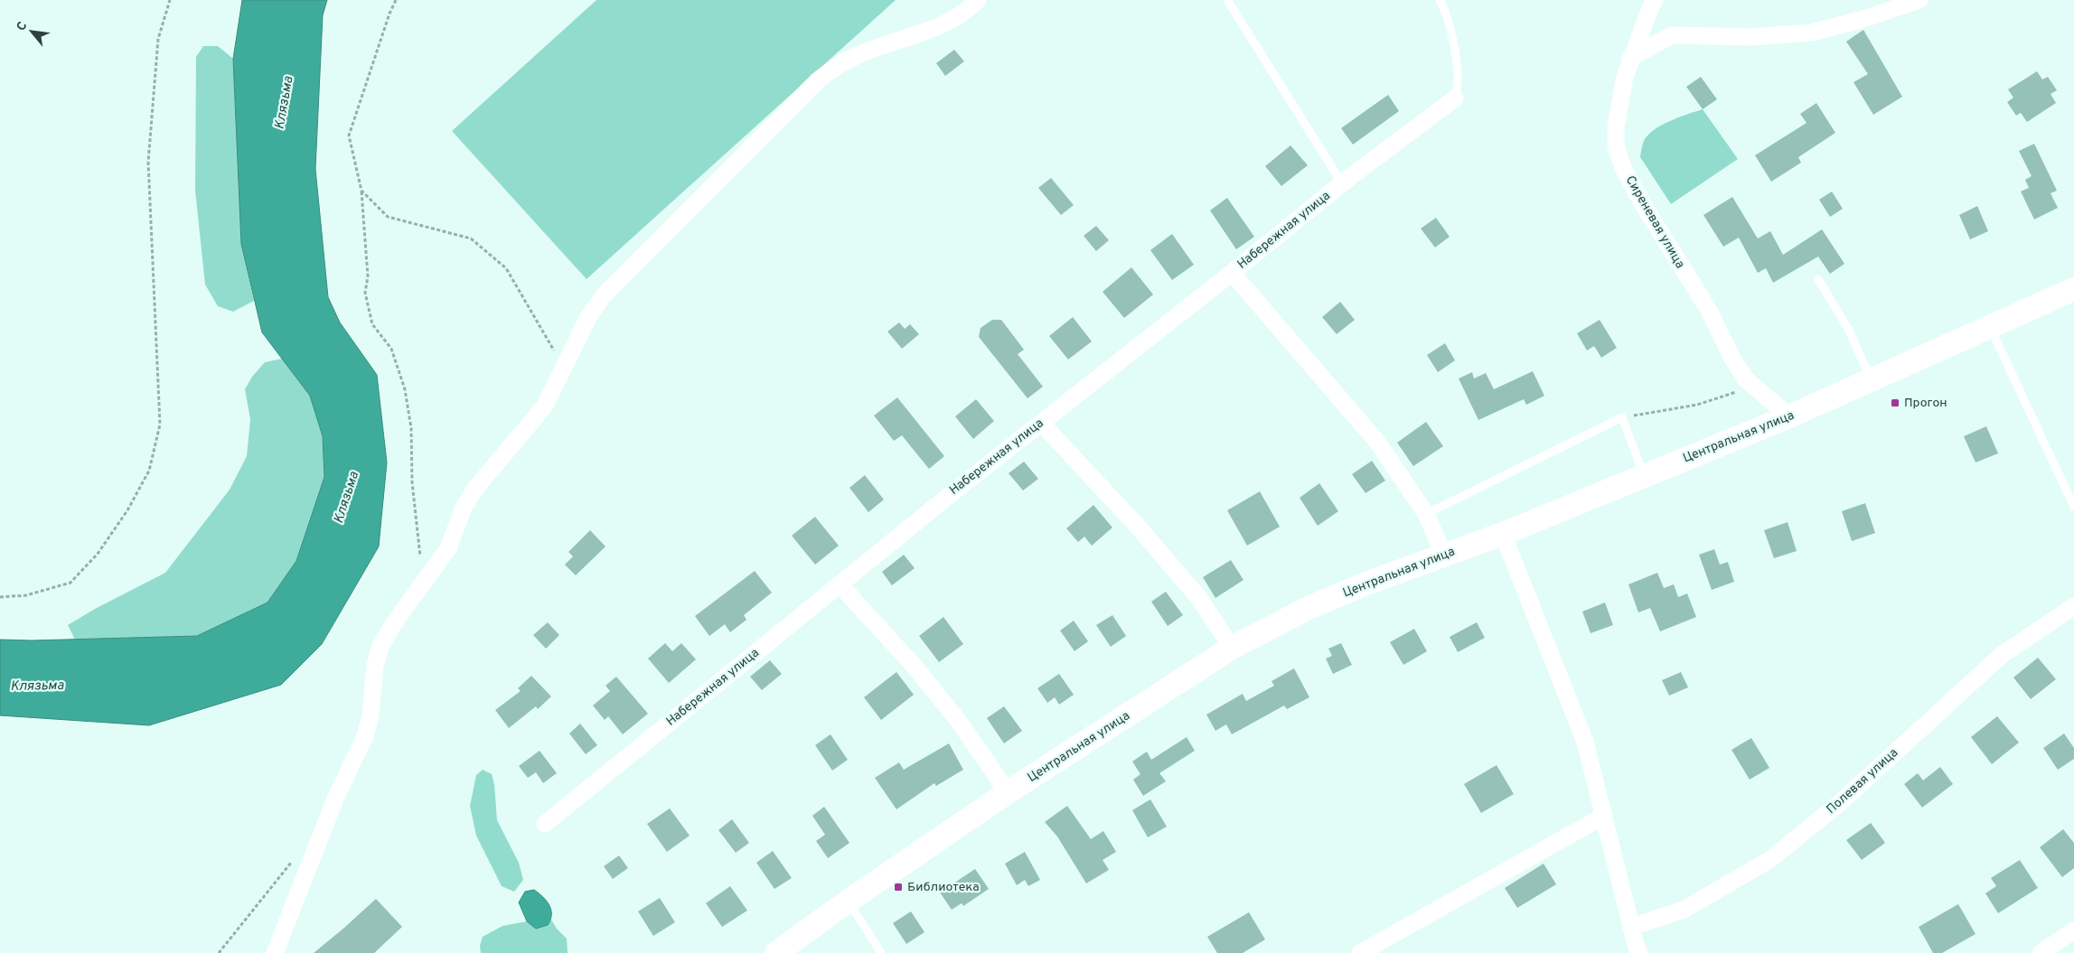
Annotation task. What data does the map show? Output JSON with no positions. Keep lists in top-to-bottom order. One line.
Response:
{"streets":{"main road":["Центральная улица"],"street":["Сиреневая улица","Набережная улица","Полевая улица"]},"crossings":[["Сиреневая улица","Центральная улица"]],"water":["Клязьма"],"places":{"transit":["Прогон","Библиотека"]},"north":"top left"}
